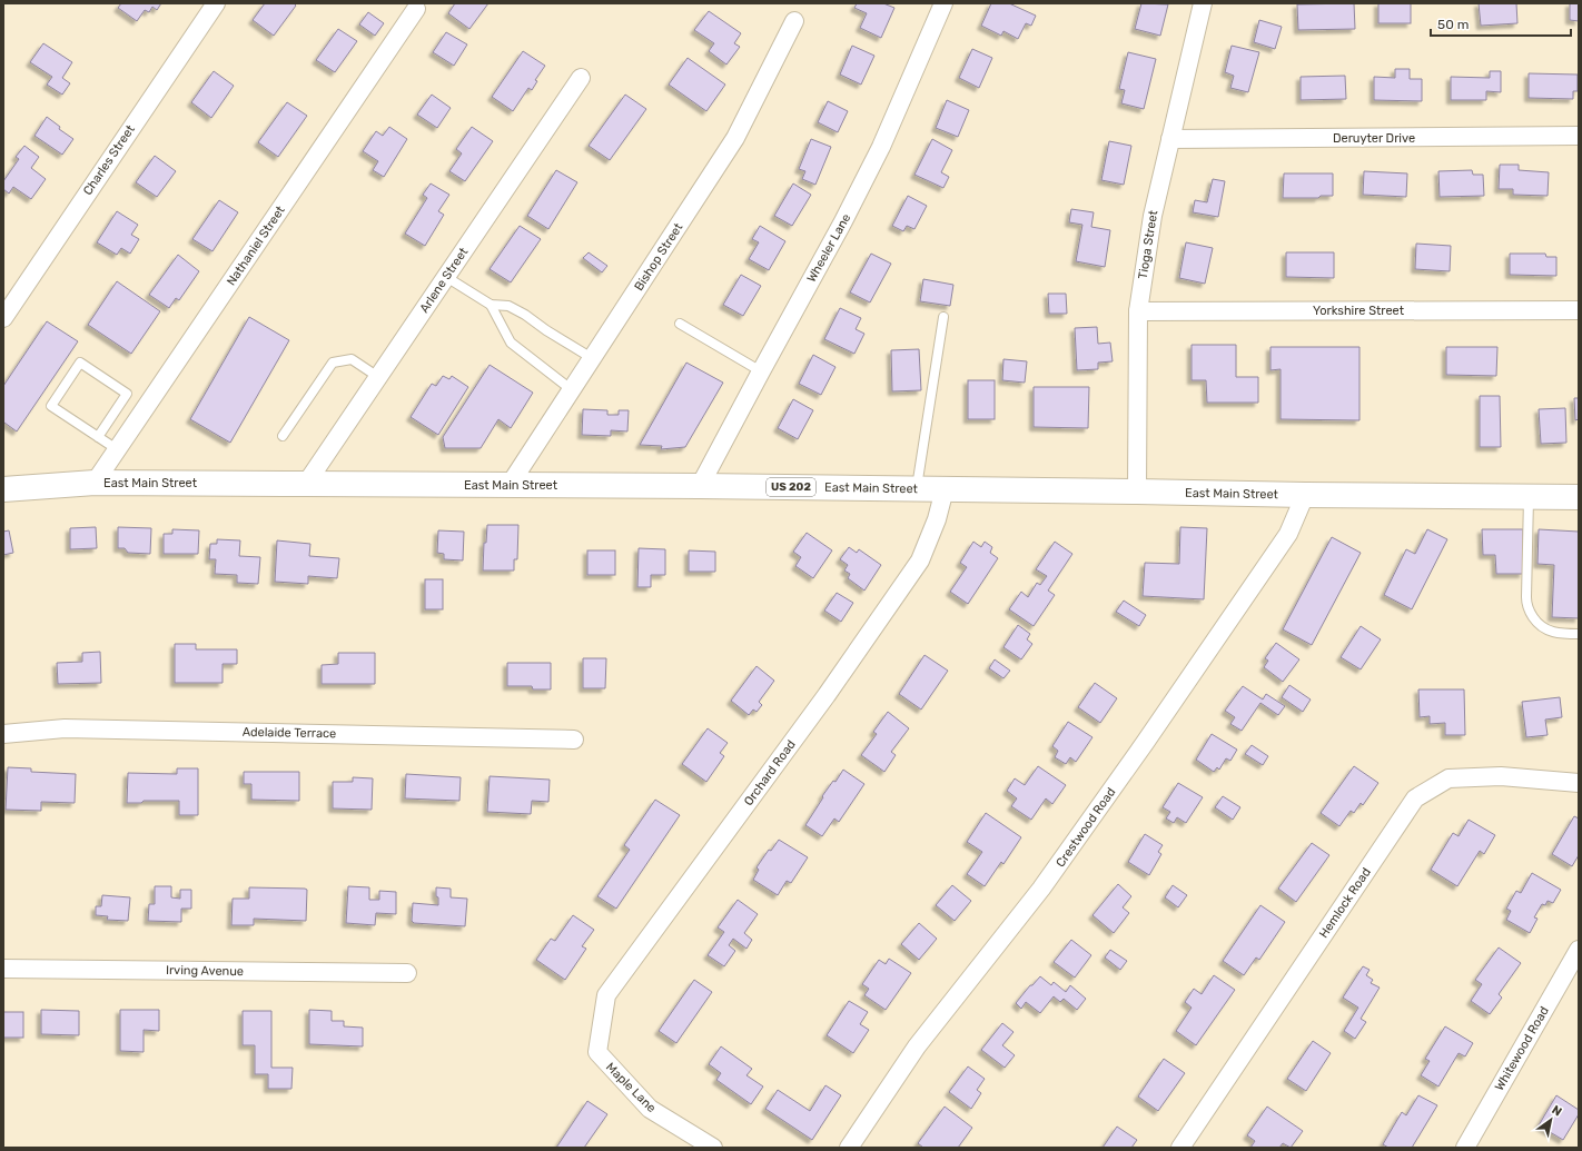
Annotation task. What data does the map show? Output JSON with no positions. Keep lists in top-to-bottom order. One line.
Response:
{"streets":{"highway":["East Main Street","US 202"],"street":["Deruyter Drive","Charles Street","Tioga Street","Nathaniel Street","Wheeler Lane","Bishop Street","Arlene Street","Yorkshire Street","Adelaide Terrace","Orchard Road","Crestwood Road","Hemlock Road","Irving Avenue","Whitewood Road","Maple Lane"]},"crossings":[["Deruyter Drive","Tioga Street"],["Tioga Street","Yorkshire Street"],["Tioga Street","East Main Street"],["Nathaniel Street","East Main Street"],["Wheeler Lane","East Main Street"],["Bishop Street","East Main Street"],["Arlene Street","East Main Street"],["East Main Street","Orchard Road"],["East Main Street","Crestwood Road"],["Orchard Road","Maple Lane"]],"scale_bar":"50 m","north":"top right"}
